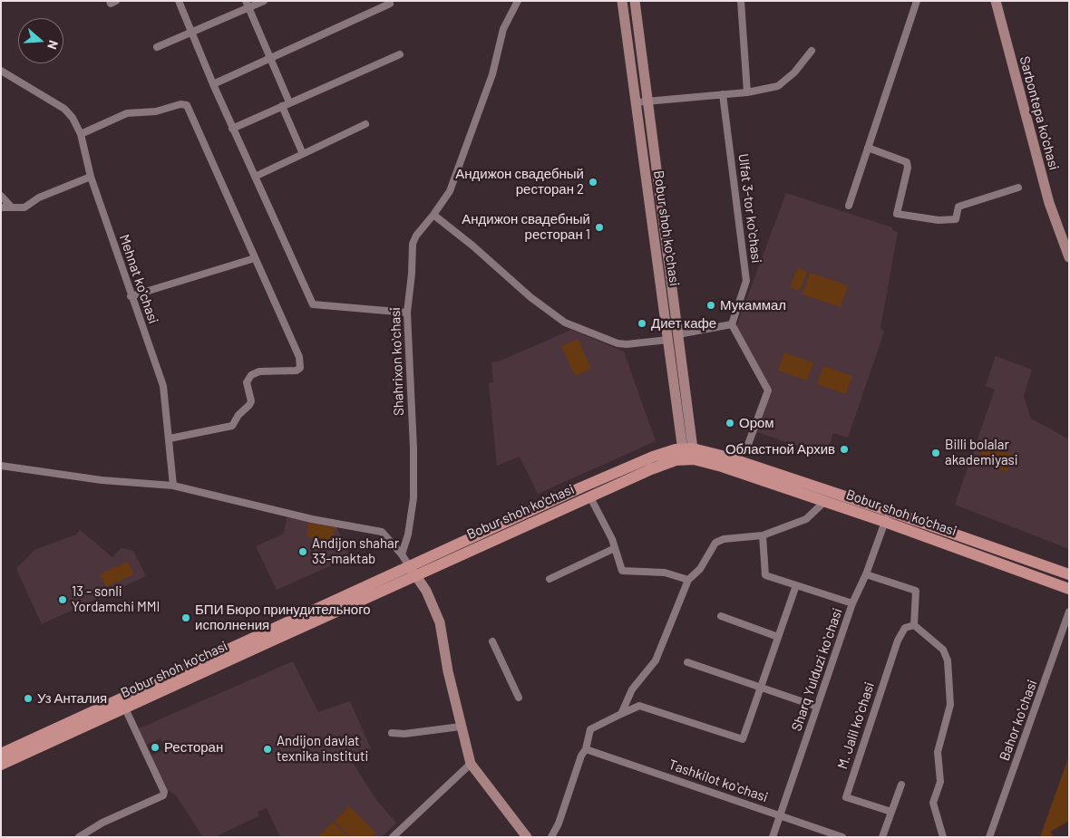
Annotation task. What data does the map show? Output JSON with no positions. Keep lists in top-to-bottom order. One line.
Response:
{"streets":{"main road":["Sarbontepa ko'chasi","Bobur shoh koʻchasi","Bobur shoh ko'chasi"],"street":["Ulfat 3-tor koʻchasi","Mehnat koʻchasi","Shahrixon koʻchasi","Sharq Yulduzi koʻchasi","Bahor koʻchasi","M. Jalil koʻchasi","Tashkilot koʻchasi"]},"crossings":[["Bobur shoh koʻchasi","Bobur shoh ko'chasi"],["Bobur shoh ko'chasi","Sharq Yulduzi koʻchasi"],["Sharq Yulduzi koʻchasi","Tashkilot koʻchasi"]],"places":["Андижон свадебный ресторан 2","Андижон свадебный ресторан 1","Мукаммал","Диет кафе","Ором","Областной Архив","Billi bolalar akademiyasi","Andijon shahar 33-maktab","13 - sonli Yordamchi MMI","БПИ Бюро принудительного исполнения","Уз Анталия","Ресторан","Andijon davlat texnika instituti"],"north":"right"}
